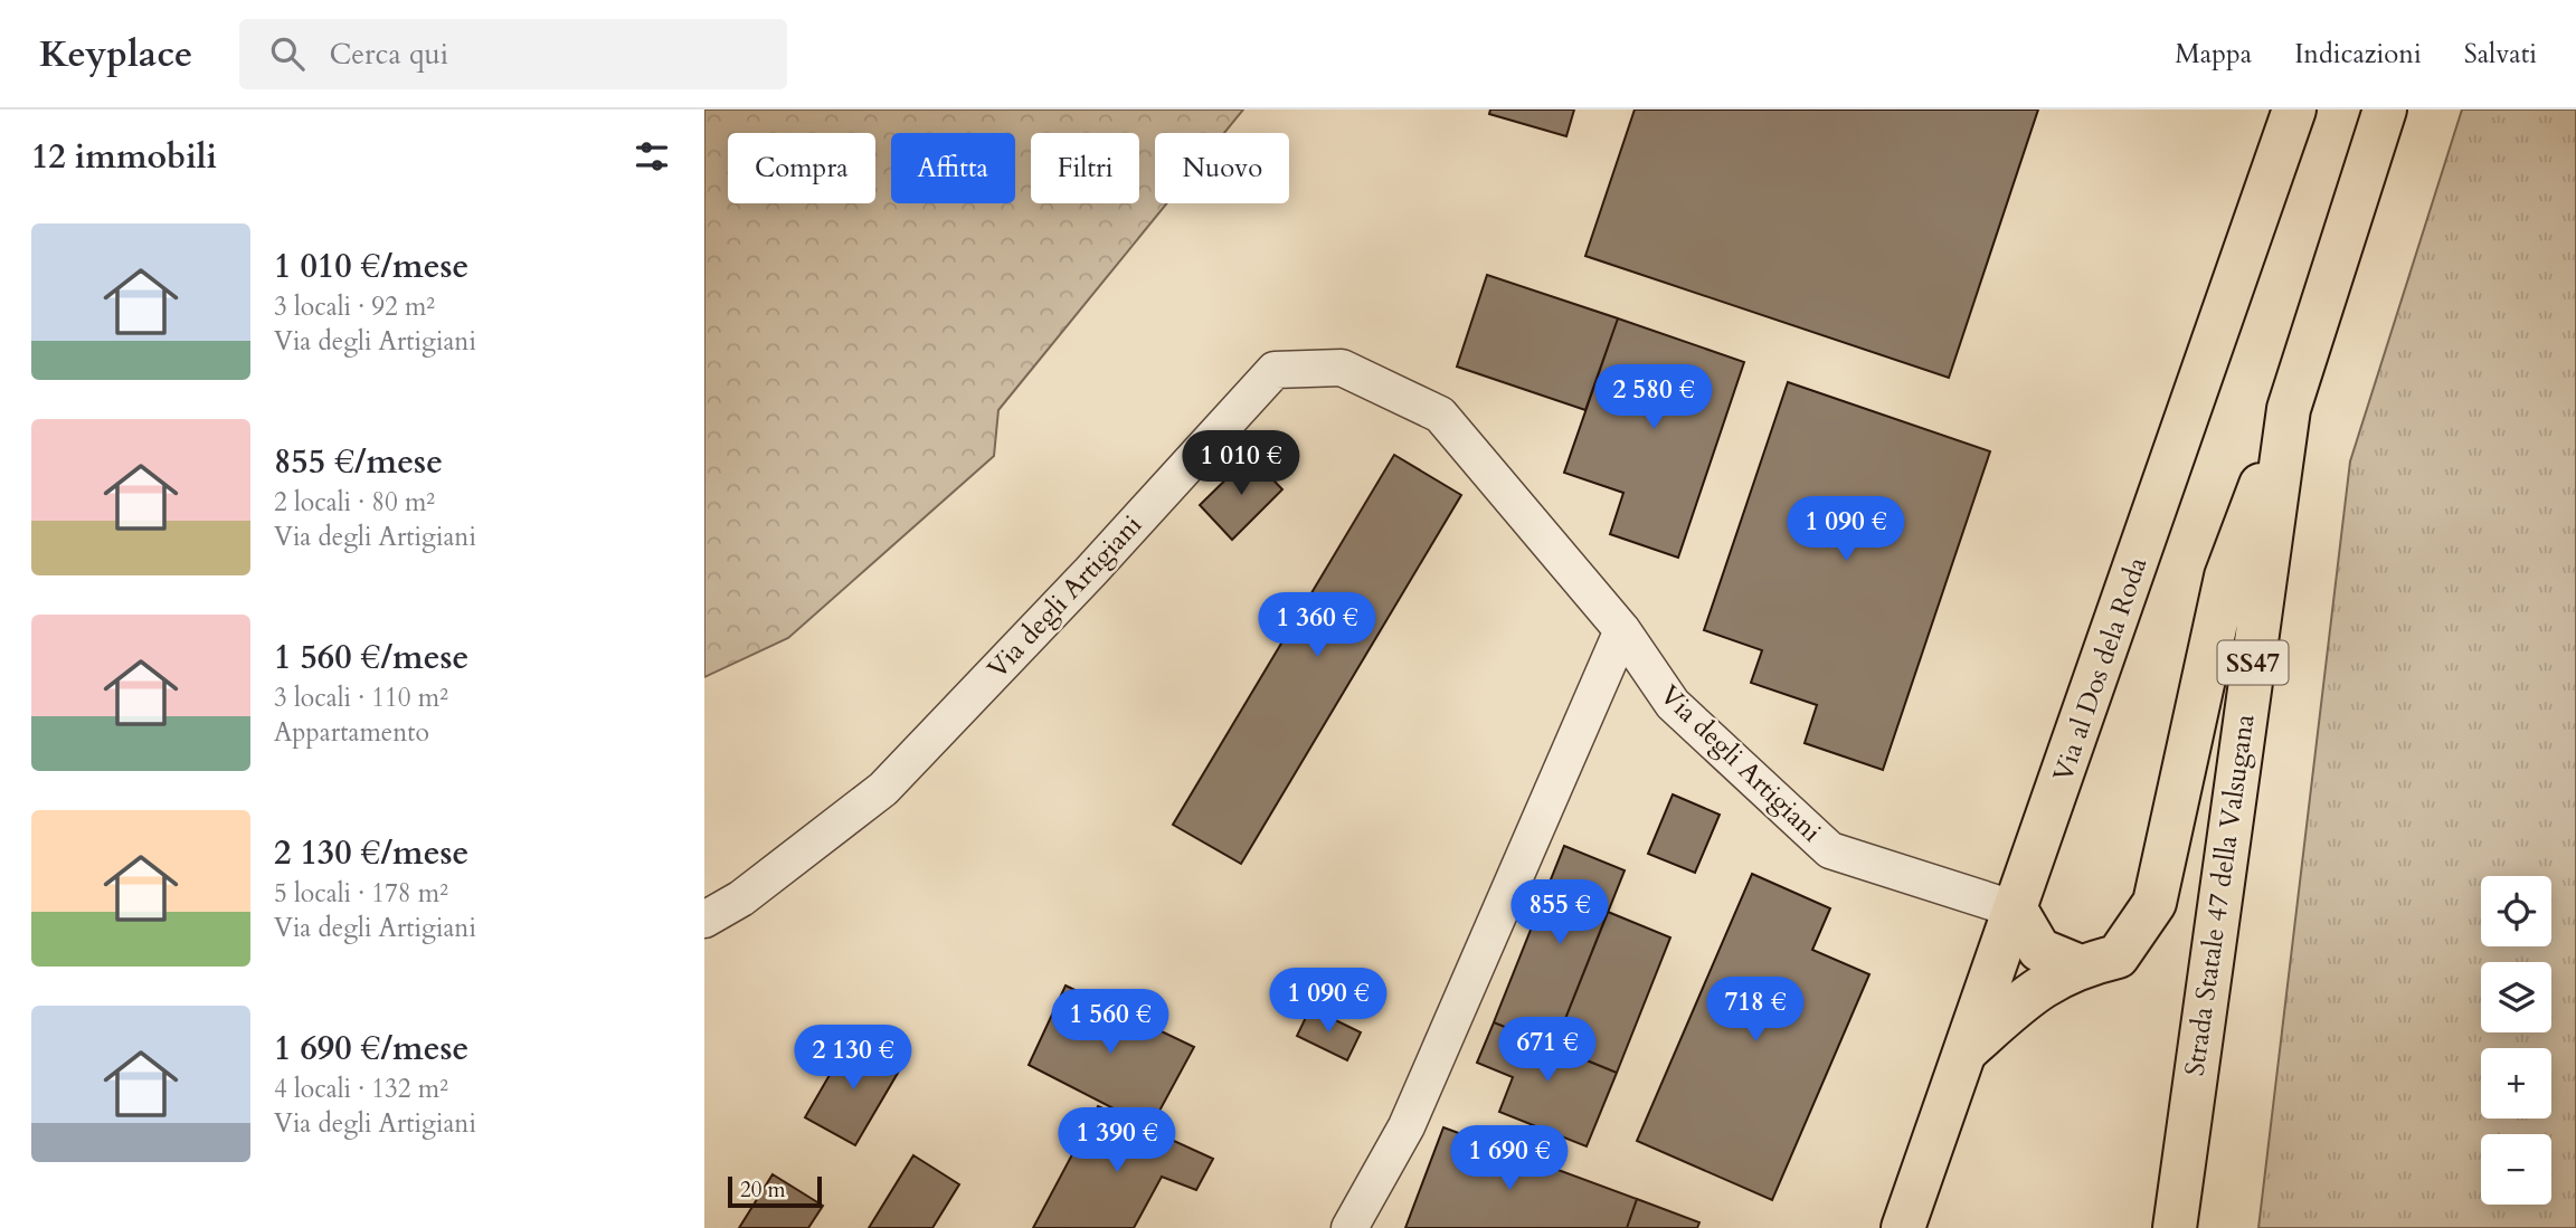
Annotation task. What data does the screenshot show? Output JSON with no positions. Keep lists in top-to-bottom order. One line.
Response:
{"streets":{"main road":["SS47","Via al Dos dela Roda","Strada Statale 47 della Valsugana"],"street":["Via degli Artigiani"]},"crossings":[["Via degli Artigiani","Via al Dos dela Roda"]],"scale_bar":"20 m","page":{"header":"Keyplace","search":"Cerca qui","nav":["Mappa","Indicazioni","Salvati"],"heading":"12 immobili","chip":["Compra","Affitta","Filtri","Nuovo"],"list":[{"name":"1 010 €/mese","note":"3 locali · 92 m² · Via degli Artigiani"},{"name":"855 €/mese","note":"2 locali · 80 m² · Via degli Artigiani"},{"name":"1 560 €/mese","note":"3 locali · 110 m² · Appartamento"},{"name":"2 130 €/mese","note":"5 locali · 178 m² · Via degli Artigiani"},{"name":"1 690 €/mese","note":"4 locali · 132 m² · Via degli Artigiani"}],"price":["2 580 €","1 010 €","1 090 €","1 360 €","855 €","1 090 €","718 €","1 560 €","671 €","2 130 €","1 390 €","1 690 €"],"map_buttons":["+","−"],"scale":"20 m"}}
